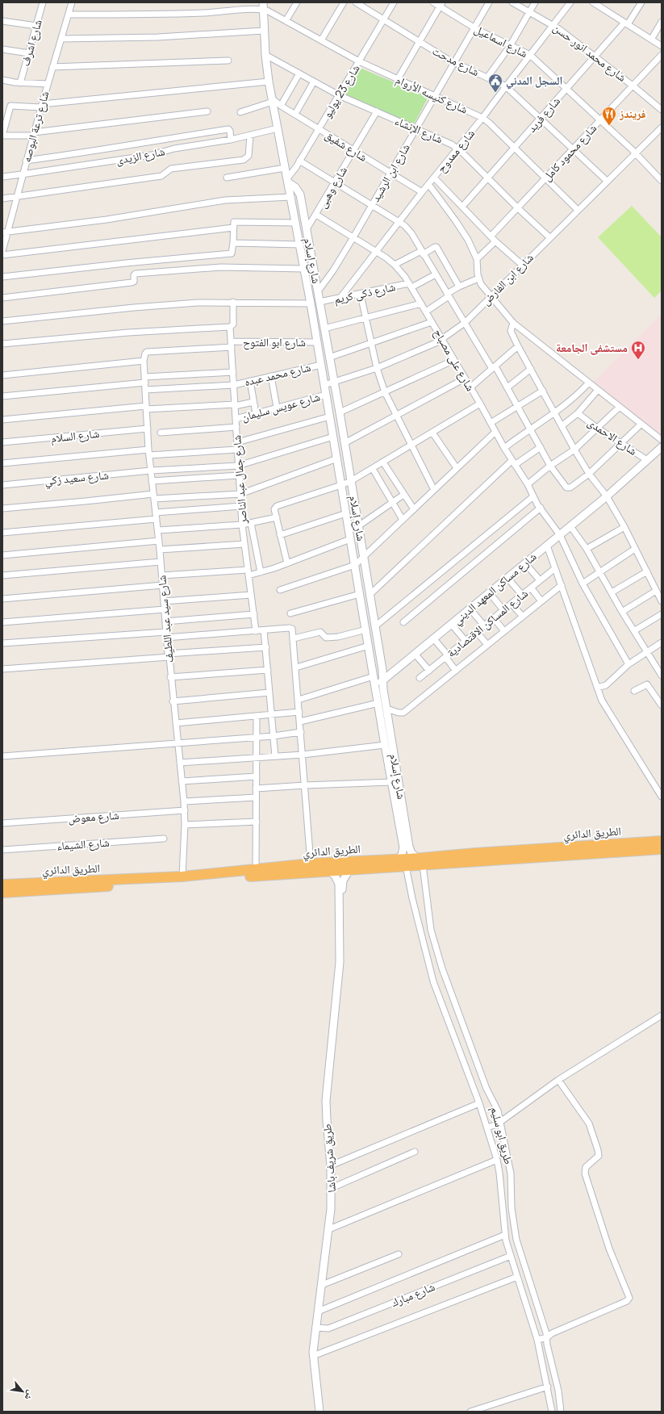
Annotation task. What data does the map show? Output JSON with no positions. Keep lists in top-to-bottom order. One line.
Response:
{"streets":{"highway":["الطريق الدائري"],"street":["شارع اسماعيل","شارع اشرف","شارع محمد انور حسن","شارع مدحت","شارع 23 يوليو","شارع كنيسه الأروام","شارع فريد","شارع ترعة البوصه","شارع الإنشاء","شارع شفيق","شارع ممدوح","شارع محمود كامل","شارع الزيدى","شارع ابن الرشيد","شارع وهبى","شارع إسلام","شارع ابن الفارض","شارع ذكى كريم","شارع ابو الفتوح","شارع على مصباح","شارع محمد عبده","شارع عويس سليمان","شارع السلام","شارع الاحمدى","شارع سعيد زكي","شارع جمال عبد الناصر","شارع مساكن المعهد الديني","شارع سيد عبد اللطيف","شارع المساكن الاقتصادية","شارع معوض","شارع الشيماء","طريق ابو سليم","طريق شريف باشا","شارع مبارك"]},"crossings":[["شارع اسماعيل","شارع فريد"],["شارع اسماعيل","شارع ممدوح"],["شارع اسماعيل","شارع محمود كامل"],["شارع اسماعيل","شارع ابن الرشيد"],["شارع اسماعيل","شارع ابن الفارض"],["شارع محمد انور حسن","شارع فريد"],["شارع محمد انور حسن","شارع ممدوح"],["شارع محمد انور حسن","شارع محمود كامل"],["شارع مدحت","شارع 23 يوليو"],["شارع مدحت","شارع فريد"],["شارع مدحت","شارع ممدوح"],["شارع مدحت","شارع محمود كامل"],["شارع مدحت","شارع ابن الرشيد"],["شارع مدحت","شارع ابن الفارض"],["شارع 23 يوليو","شارع كنيسه الأروام"],["شارع 23 يوليو","شارع الإنشاء"],["شارع 23 يوليو","شارع شفيق"],["شارع 23 يوليو","شارع إسلام"],["شارع كنيسه الأروام","شارع فريد"],["شارع كنيسه الأروام","شارع ممدوح"],["شارع كنيسه الأروام","شارع محمود كامل"],["شارع كنيسه الأروام","شارع ابن الرشيد"],["شارع كنيسه الأروام","شارع إسلام"],["شارع كنيسه الأروام","شارع ابن الفارض"],["شارع فريد","شارع الإنشاء"],["شارع ترعة البوصه","شارع الزيدى"],["شارع الإنشاء","شارع ممدوح"],["شارع الإنشاء","شارع محمود كامل"],["شارع الإنشاء","شارع ابن الرشيد"],["شارع الإنشاء","شارع وهبى"],["شارع الإنشاء","شارع إسلام"],["شارع الإنشاء","شارع ابن الفارض"],["شارع شفيق","شارع ممدوح"],["شارع شفيق","شارع ابن الرشيد"],["شارع شفيق","شارع وهبى"],["شارع شفيق","شارع إسلام"],["شارع ممدوح","شارع ذكى كريم"],["شارع ممدوح","شارع على مصباح"],["شارع الزيدى","شارع إسلام"],["شارع ابن الرشيد","شارع إسلام"],["شارع ابن الرشيد","شارع على مصباح"],["شارع وهبى","شارع إسلام"],["شارع وهبى","شارع على مصباح"],["شارع إسلام","شارع ابن الفارض"],["شارع إسلام","شارع ذكى كريم"],["شارع إسلام","شارع ابو الفتوح"],["شارع إسلام","شارع محمد عبده"],["شارع إسلام","شارع عويس سليمان"],["شارع إسلام","شارع سعيد زكي"],["شارع إسلام","شارع مساكن المعهد الديني"],["شارع إسلام","الطريق الدائري"],["شارع إسلام","طريق ابو سليم"],["شارع ابن الفارض","شارع على مصباح"],["شارع ذكى كريم","شارع على مصباح"],["شارع ابو الفتوح","شارع جمال عبد الناصر"],["شارع ابو الفتوح","شارع سيد عبد اللطيف"],["شارع على مصباح","شارع مساكن المعهد الديني"],["شارع محمد عبده","شارع جمال عبد الناصر"],["شارع محمد عبده","شارع سيد عبد اللطيف"],["شارع عويس سليمان","شارع جمال عبد الناصر"],["شارع السلام","شارع سيد عبد اللطيف"],["شارع الاحمدى","شارع مساكن المعهد الديني"],["شارع سعيد زكي","شارع جمال عبد الناصر"],["شارع سعيد زكي","شارع سيد عبد اللطيف"],["شارع سيد عبد اللطيف","شارع معوض"],["شارع سيد عبد اللطيف","الطريق الدائري"],["الطريق الدائري","طريق ابو سليم"],["الطريق الدائري","طريق شريف باشا"],["طريق ابو سليم","شارع مبارك"],["طريق شريف باشا","شارع مبارك"]],"places":{"public building":["السجل المدني"],"restaurant":["فريندز"],"hospital":["مستشفى الجامعة"]},"north":"bottom right"}
